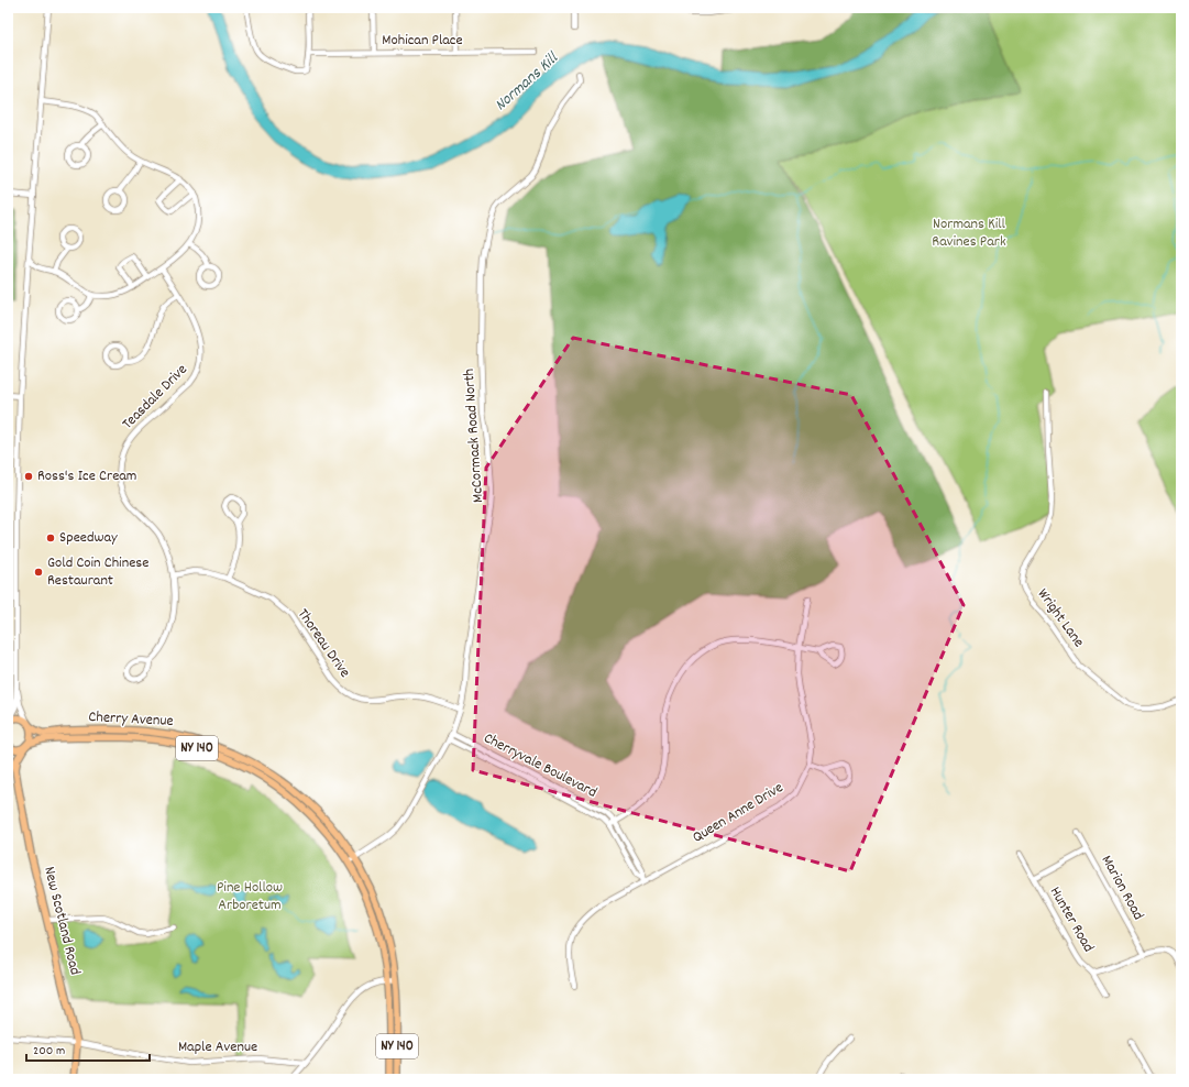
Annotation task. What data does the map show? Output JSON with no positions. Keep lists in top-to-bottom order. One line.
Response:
{"streets":{"main road":["Cherry Avenue","NY 140","New Scotland Road"],"street":["Mohican Place","Teasdale Drive","McCormack Road North","Wright Lane","Thoreau Drive","Cherryvale Boulevard","Queen Anne Drive","Marion Road","Hunter Road","Maple Avenue"]},"crossings":[["Teasdale Drive","Thoreau Drive"],["McCormack Road North","Thoreau Drive"],["McCormack Road North","Cherry Avenue"],["McCormack Road North","Cherryvale Boulevard"],["New Scotland Road","Maple Avenue"]],"water":["Normans Kill"],"parks":["Normans Kill Ravines Park","Pine Hollow Arboretum"],"places":["Ross's Ice Cream","Speedway","Gold Coin Chinese Restaurant"],"scale_bar":"200 m"}
